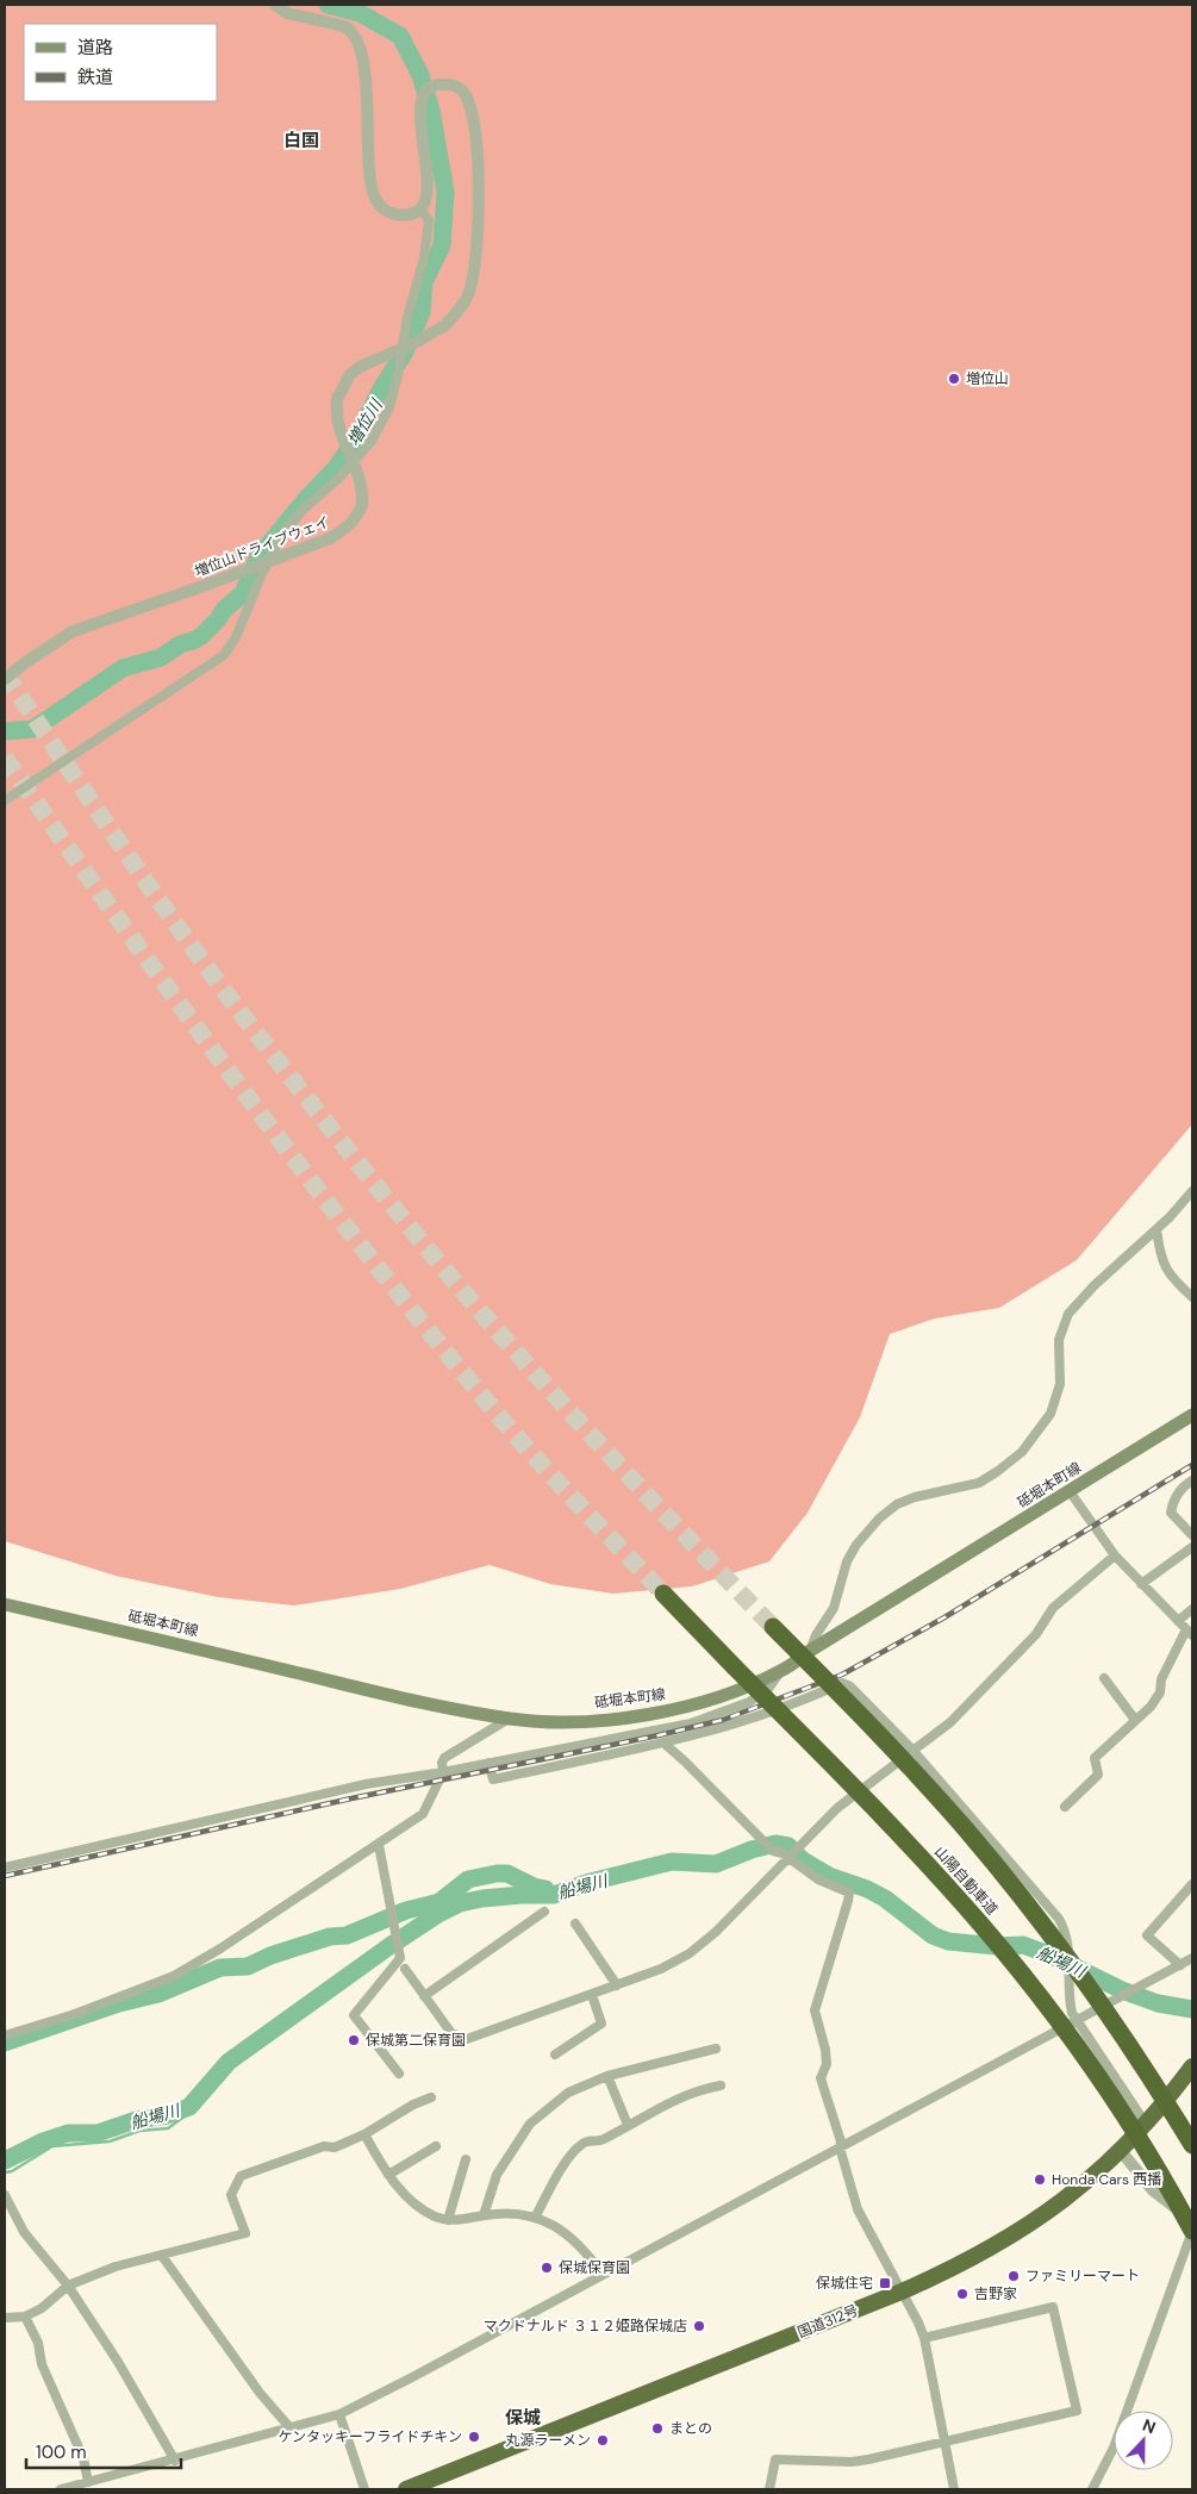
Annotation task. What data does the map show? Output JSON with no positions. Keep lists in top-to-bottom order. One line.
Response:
{"streets":{"highway":["山陽自動車道","国道312号"],"main road":["砥堀本町線"],"street":["増位山ドライブウェイ"]},"districts":["白国","保城"],"water":["増位川","船場川"],"places":{"other":["増位山","保城第二保育園","Honda Cars 西播","保城保育園","ファミリーマート","吉野家","マクドナルド ３１２姫路保城店","まとの","ケンタッキーフライドチキン","丸源ラーメン"],"transit":["保城住宅"]},"legend":["道路","鉄道"],"scale_bar":"100 m","north":"top"}
